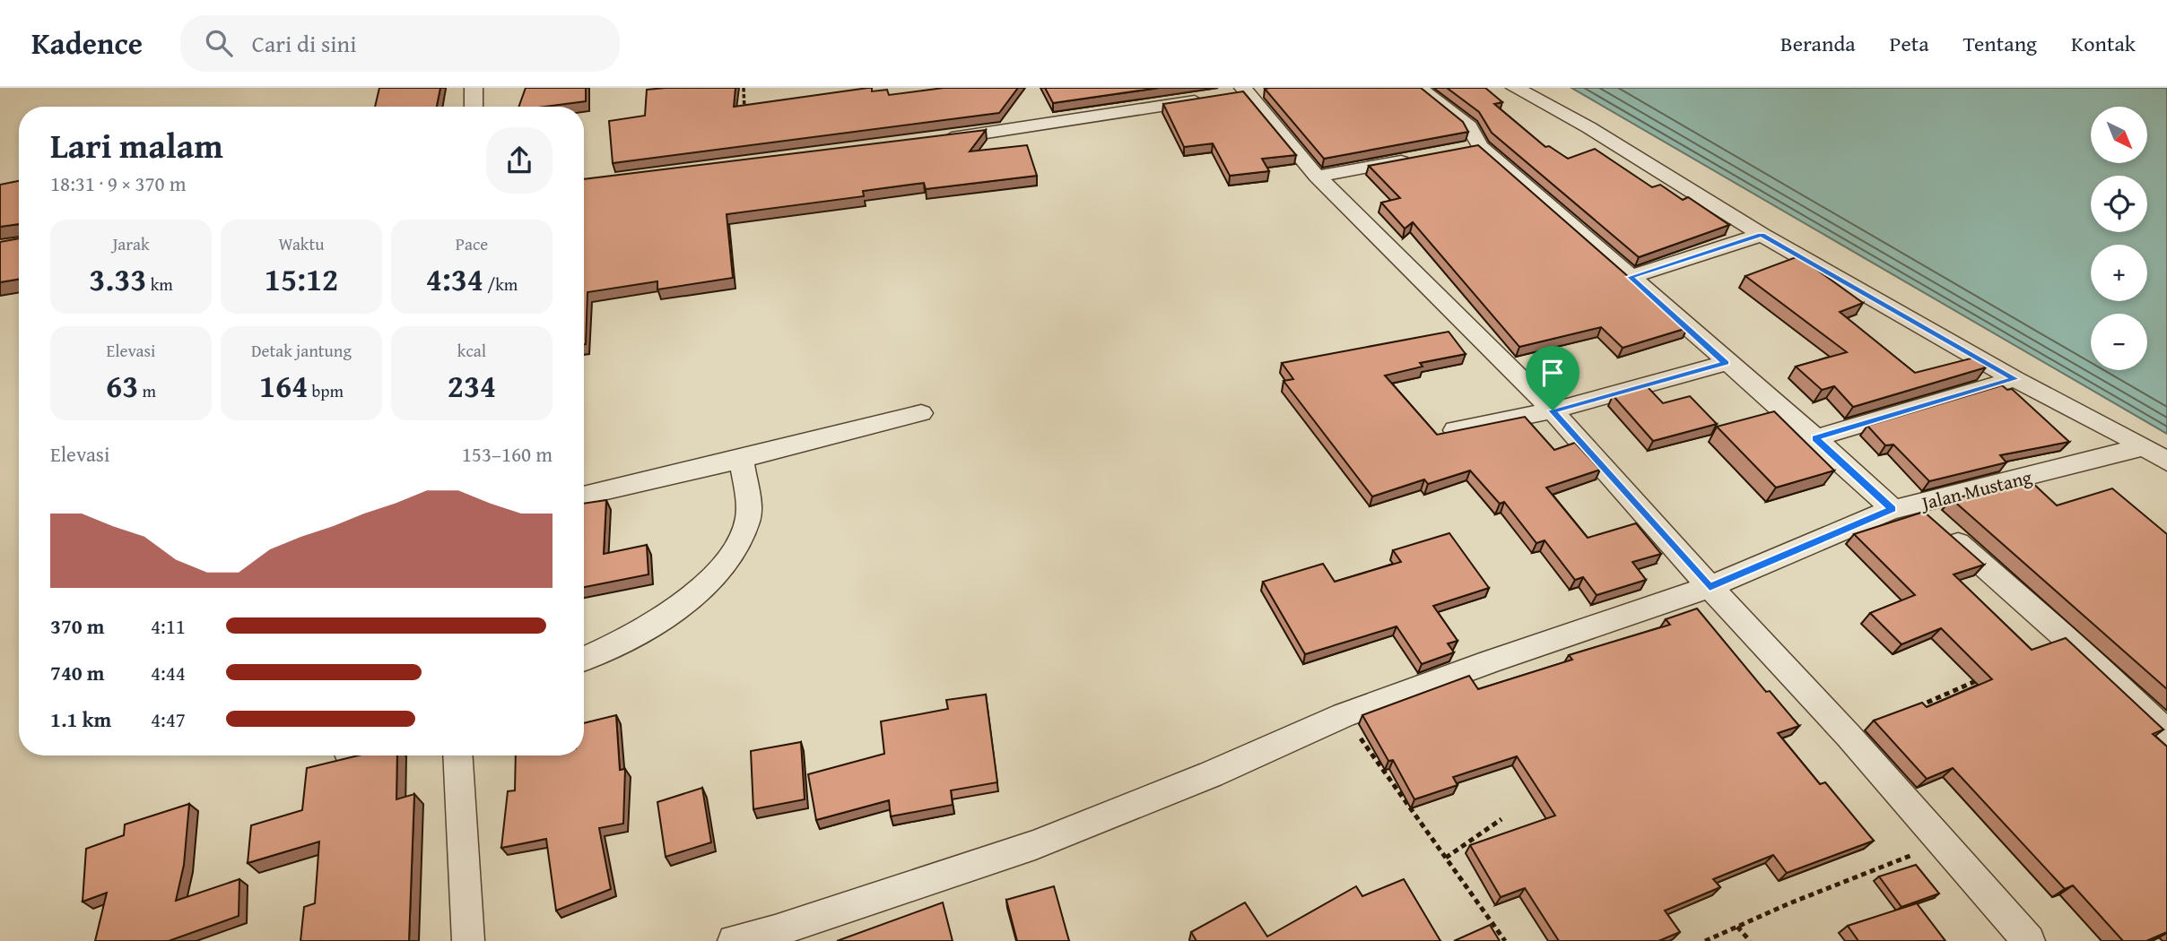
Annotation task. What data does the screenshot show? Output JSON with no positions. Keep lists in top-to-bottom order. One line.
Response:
{"streets":{"street":["Jalan Mustang"]},"north":"bottom right","page":{"header":"Kadence","search":"Cari di sini","nav":["Beranda","Peta","Tentang","Kontak"],"map_buttons":["+","−"],"heading":["Lari malam","18:31 · 9 × 370 m"],"stats":[["Jarak","3.33 km"],["Waktu","15:12"],["Pace","4:34 /km"],["Elevasi","63 m"],["Detak jantung","164 bpm"],["kcal","234"]],"chart":["Elevasi","153–160 m"],"list":[{"name":"370 m","note":"4:11"},{"name":"740 m","note":"4:44"},{"name":"1.1 km","note":"4:47"}]}}
